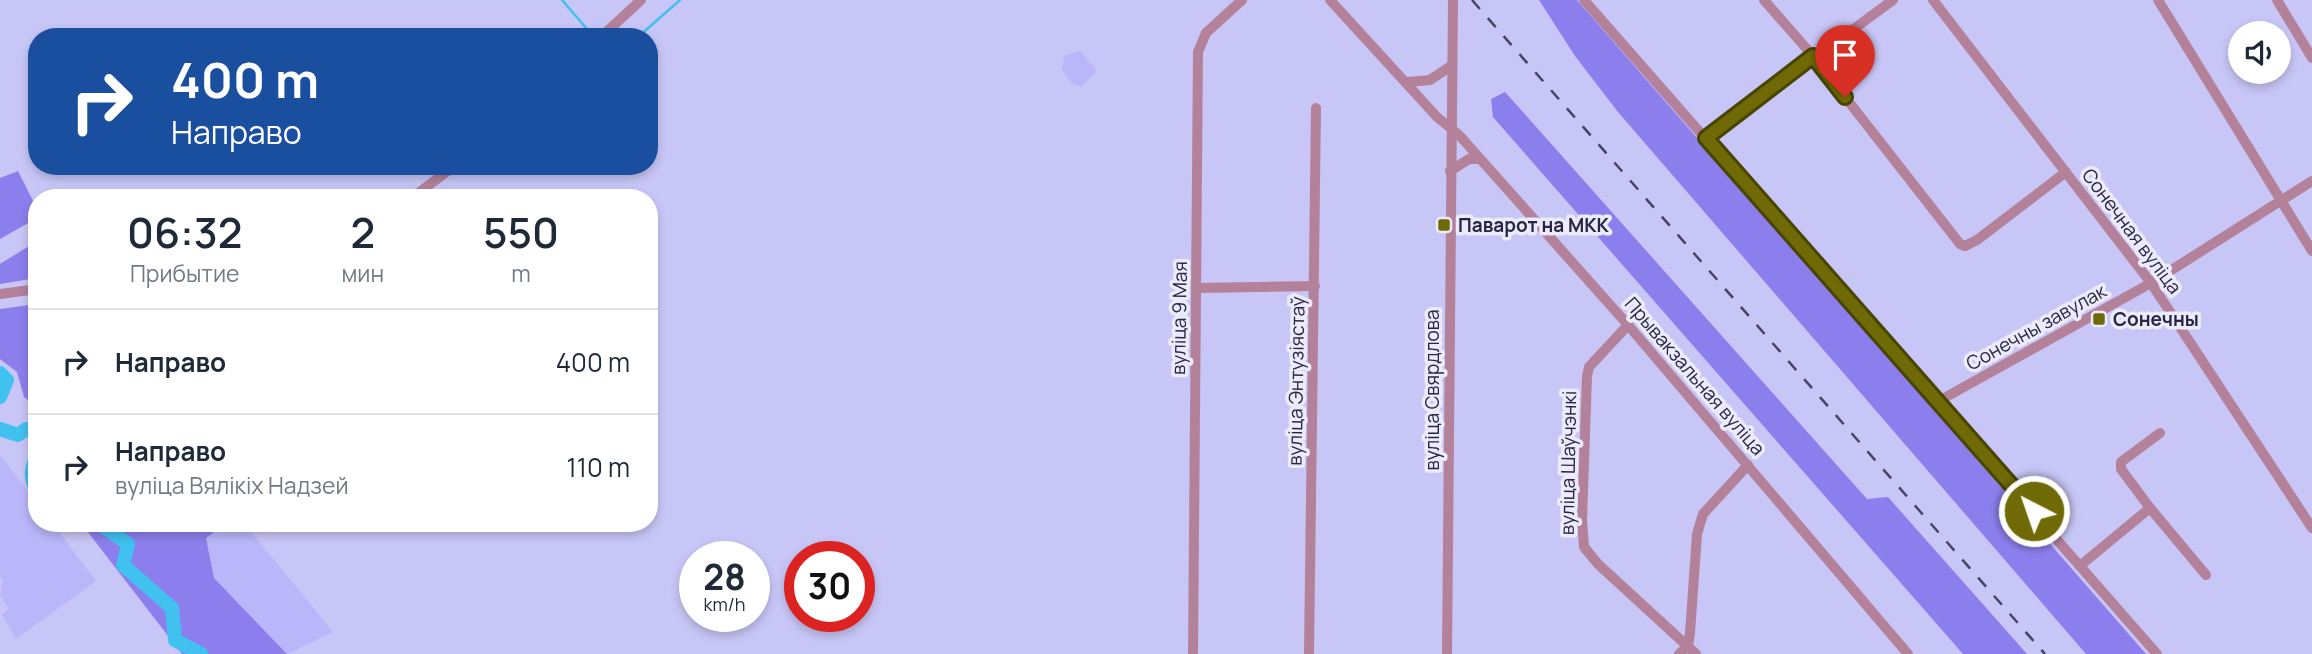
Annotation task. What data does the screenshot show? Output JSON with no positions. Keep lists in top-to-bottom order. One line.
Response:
{"streets":{"street":["Сонечная вуліца","вуліца 9 Мая","Сонечны завулак","Прывакзальная вуліца","вуліца Энтузіястаў","вуліца Свярдлова","вуліца Шаўчэнкі"]},"crossings":[["Сонечная вуліца","Сонечны завулак"],["Прывакзальная вуліца","вуліца Свярдлова"],["Прывакзальная вуліца","вуліца Шаўчэнкі"]],"places":{"transit":["Паварот на МКК","Сонечны"]},"page":{"turn":["400 m","Направо"],"eta":["06:32","Прибытие","2","мин","550","m"],"list":[{"name":"Направо","value":"400 m"},{"name":"Направо","note":"вуліца Вялікіх Надзей","value":"110 m"}],"speed":"28 km/h","limit":"30"}}
